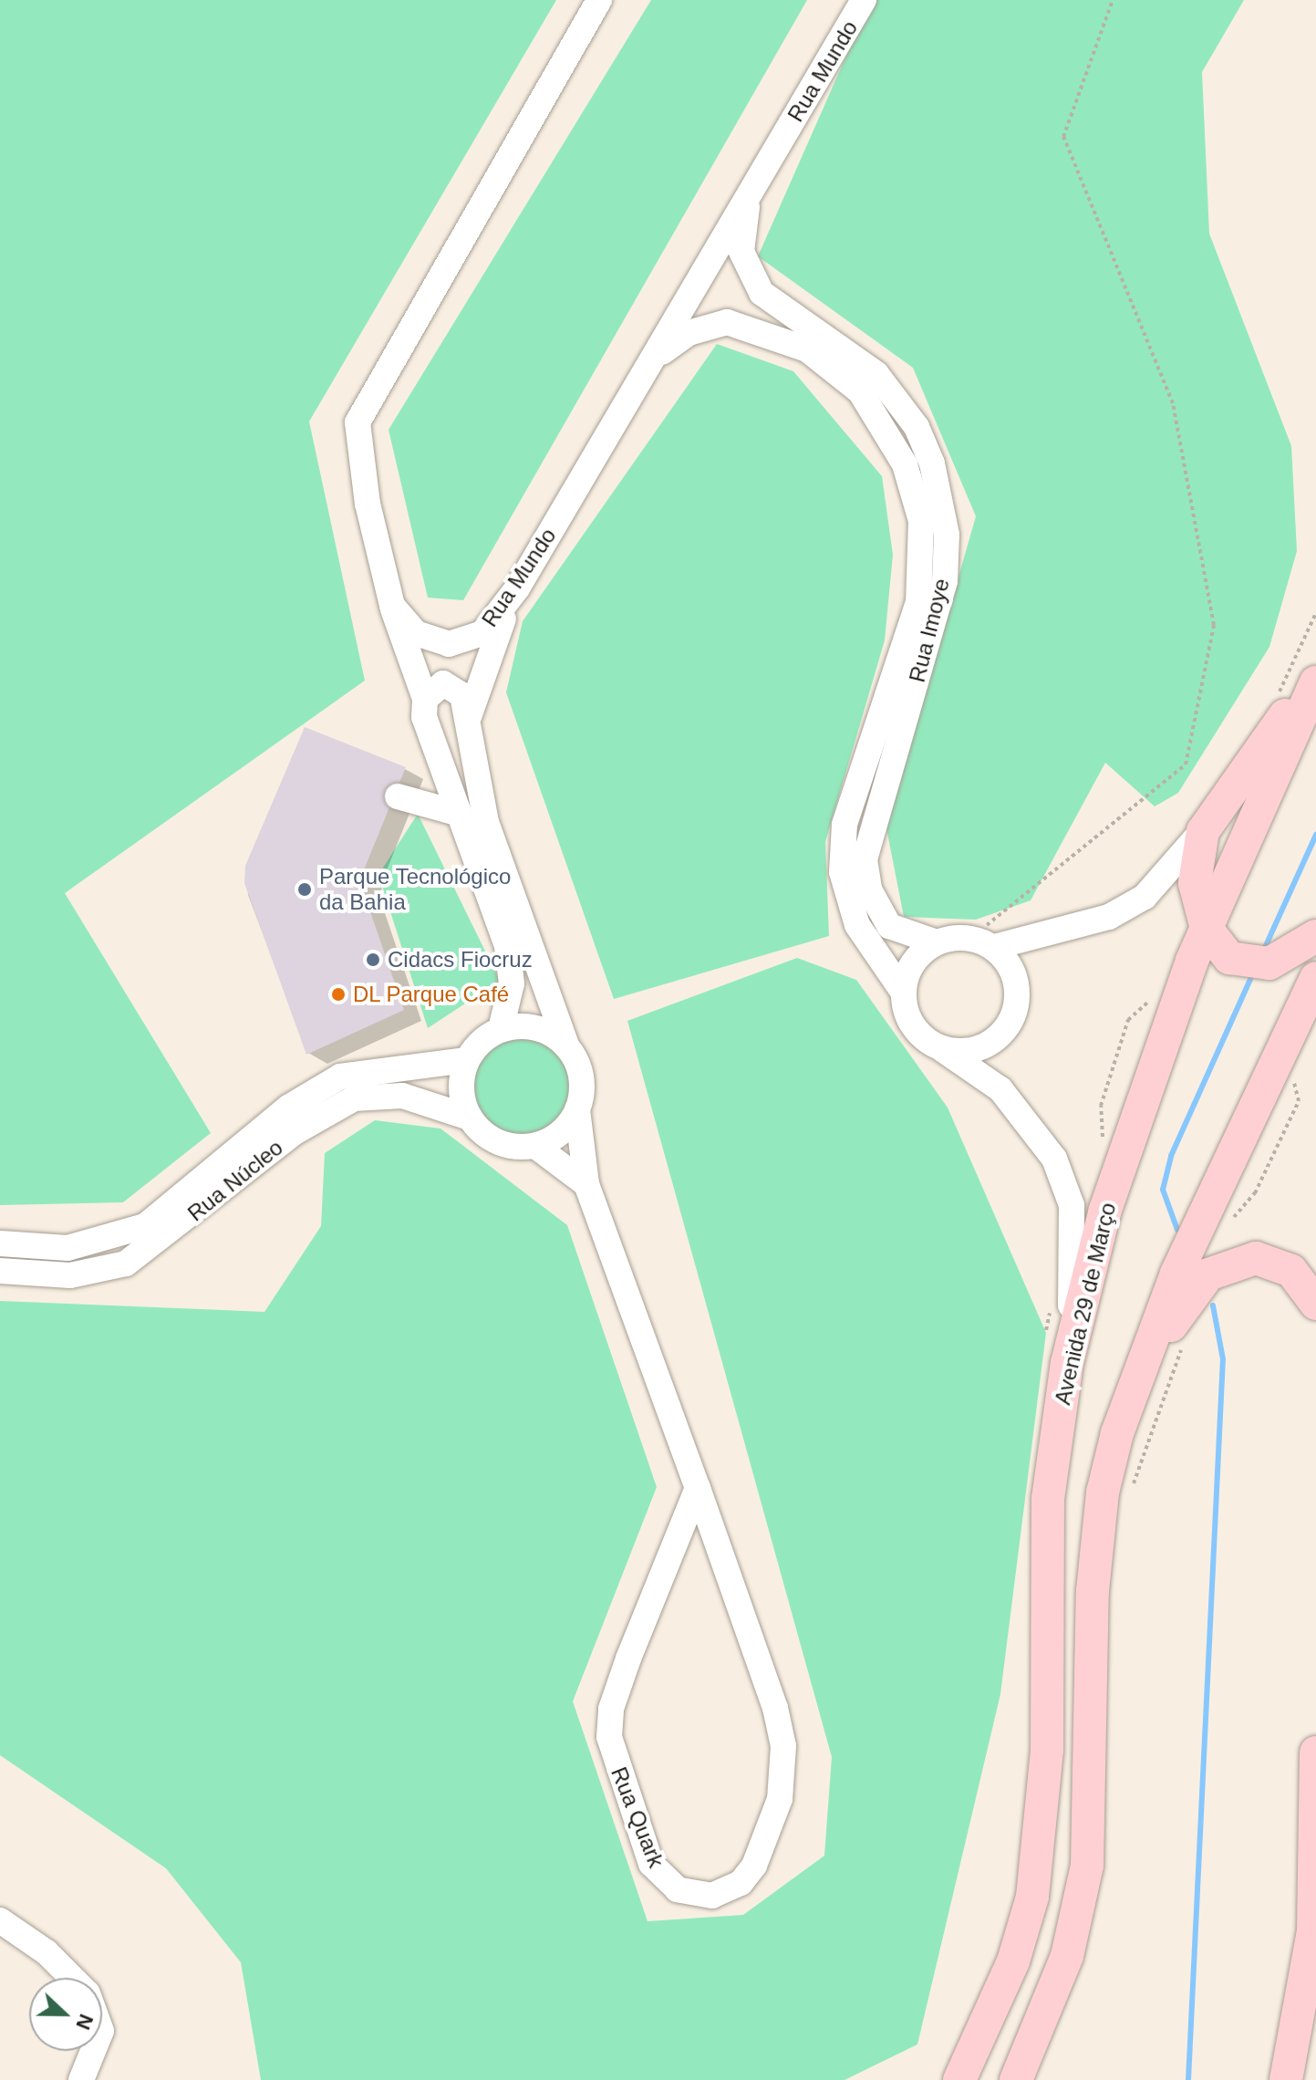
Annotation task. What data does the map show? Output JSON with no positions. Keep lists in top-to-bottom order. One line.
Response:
{"streets":{"main road":["Avenida 29 de Março"],"street":["Rua Mundo","Rua Imoye","Rua Núcleo","Rua Quark"]},"crossings":[["Rua Mundo","Rua Imoye"],["Rua Núcleo","Rua Quark"]],"places":["Parque Tecnológico da Bahia","Cidacs Fiocruz","DL Parque Café"],"north":"right"}
